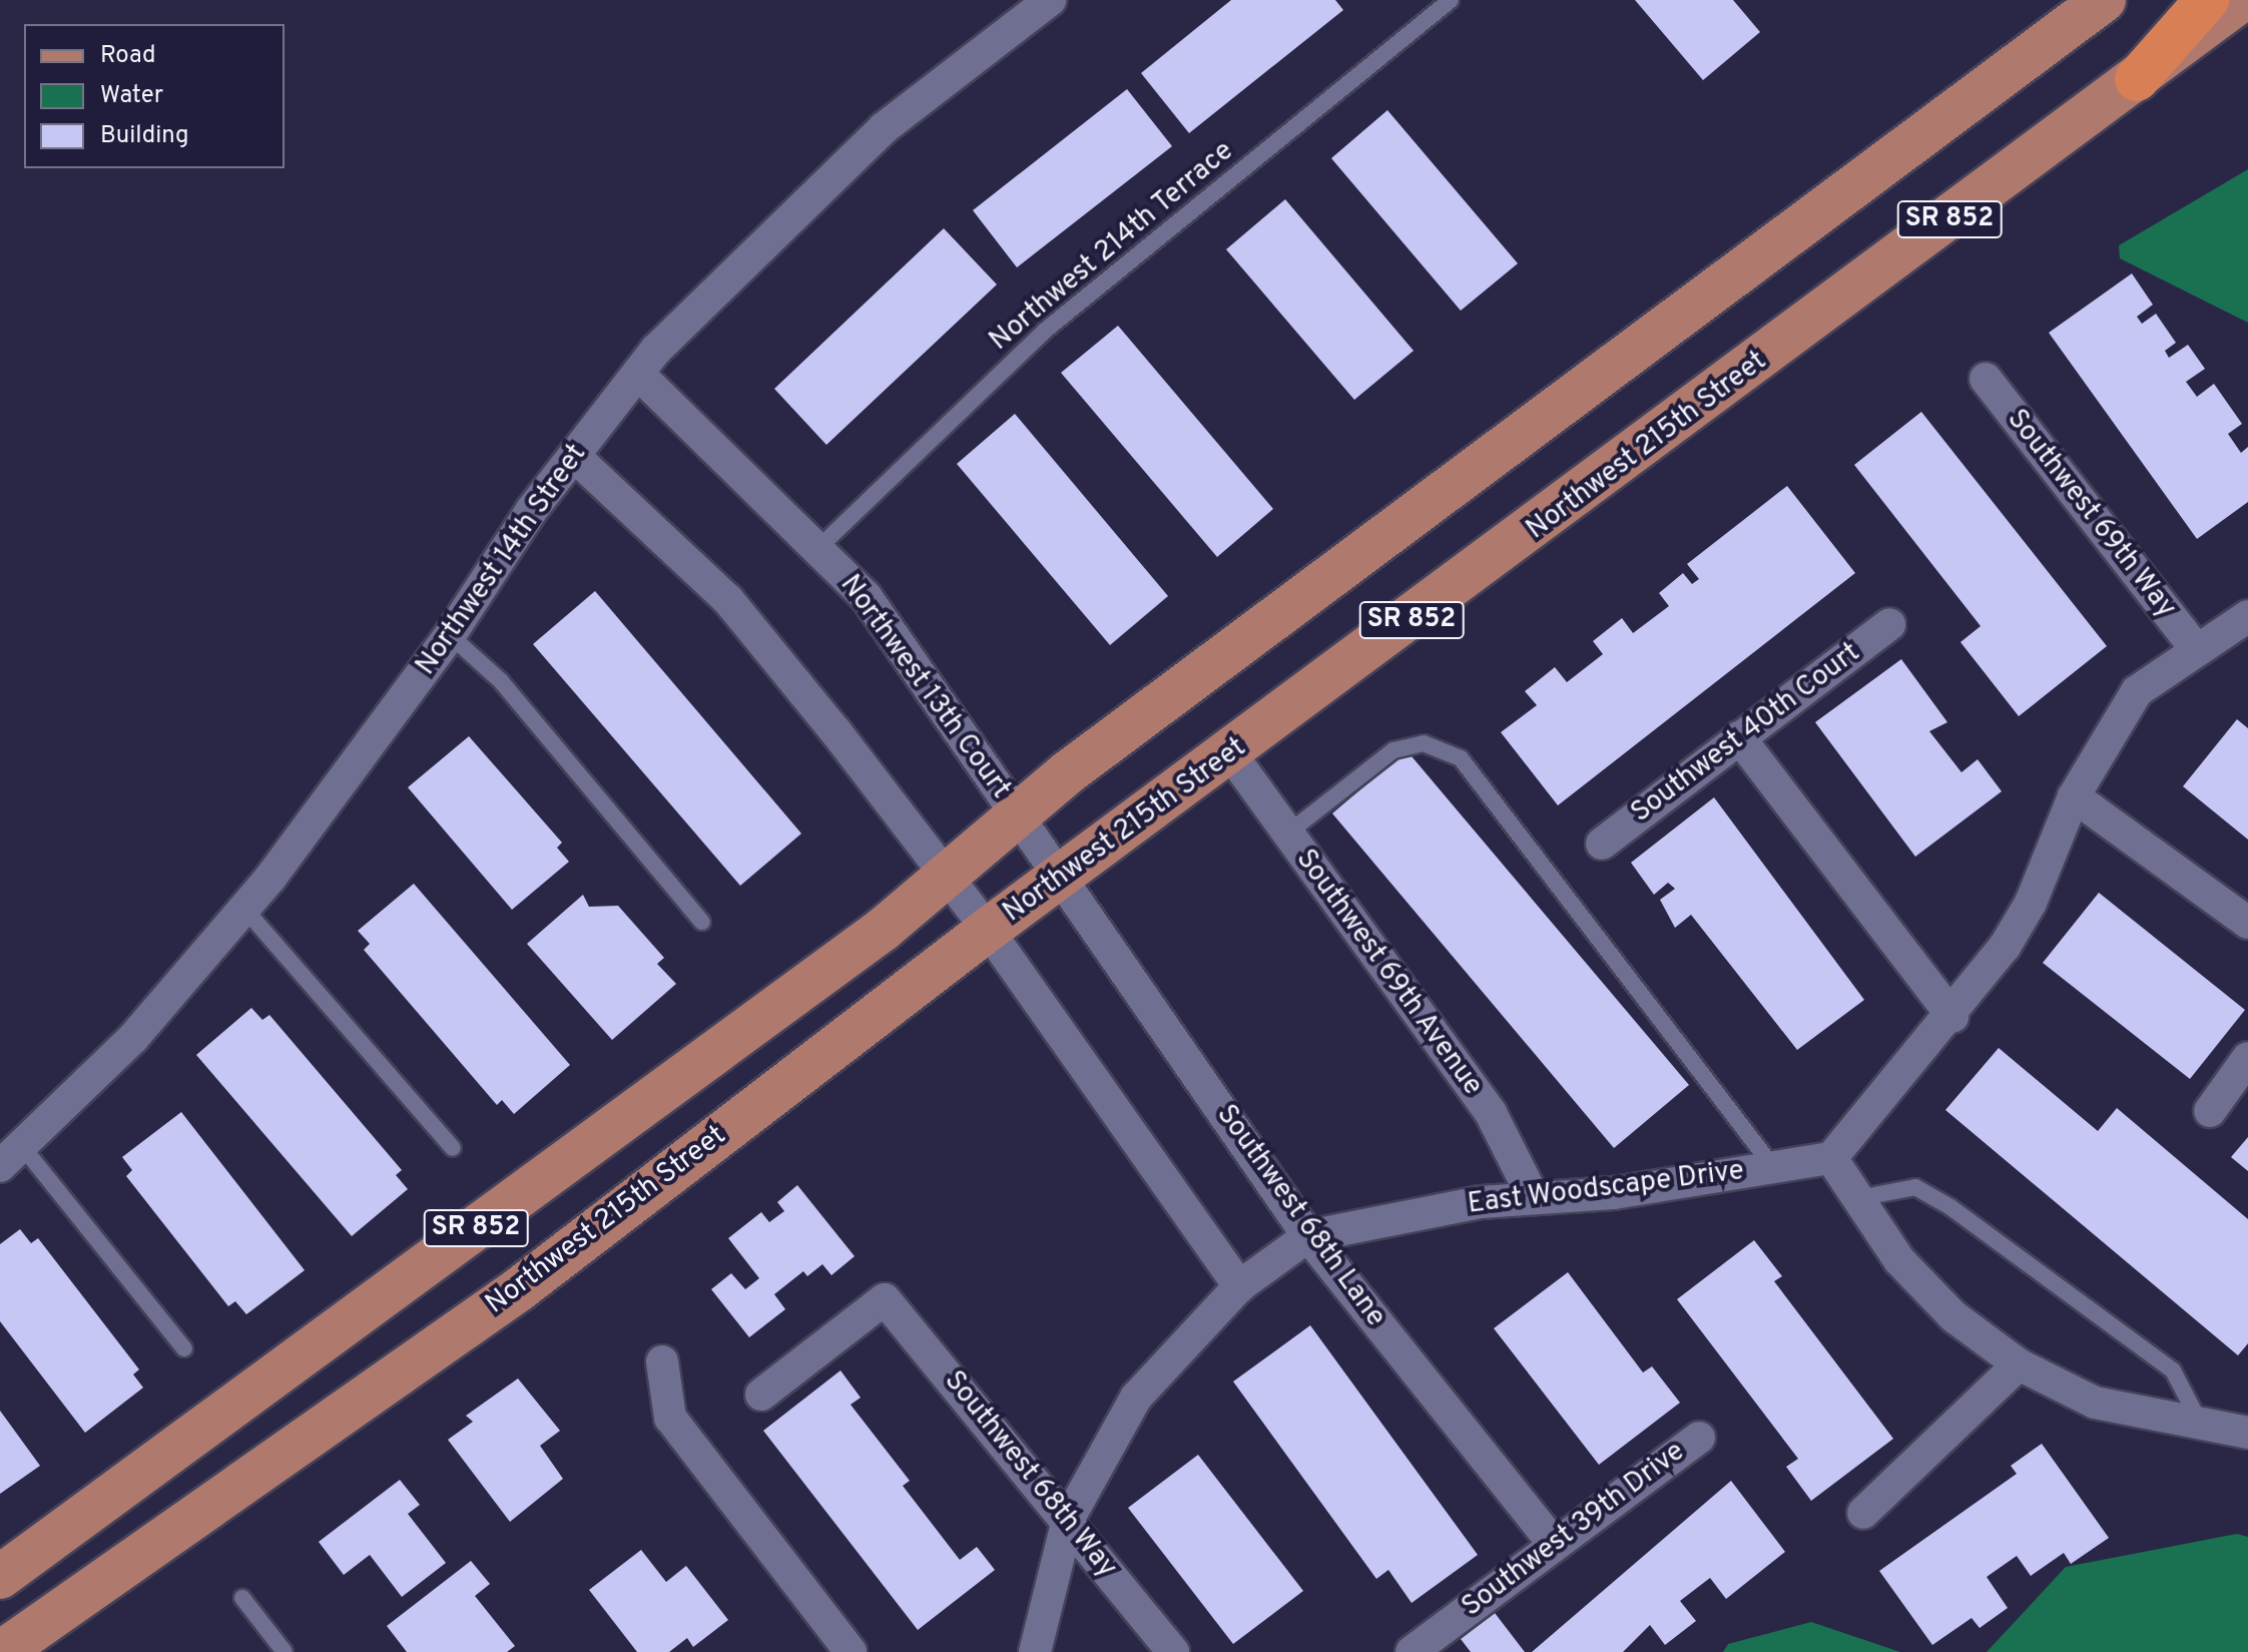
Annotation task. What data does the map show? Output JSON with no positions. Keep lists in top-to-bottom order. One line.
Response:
{"streets":{"main road":["SR 852","Northwest 215th Street"],"street":["Southwest 69th Way","Northwest 14th Street","Northwest 13th Court","Southwest 40th Court","Southwest 69th Avenue","East Woodscape Drive","Southwest 68th Lane","Southwest 68th Way","Southwest 39th Drive"],"lane":["Northwest 214th Terrace"]},"crossings":[["SR 852","Northwest 13th Court"],["Northwest 214th Terrace","Northwest 13th Court"],["Northwest 215th Street","Northwest 13th Court"],["Northwest 215th Street","Southwest 69th Avenue"],["Northwest 215th Street","Southwest 68th Lane"],["Northwest 14th Street","Northwest 13th Court"],["Northwest 13th Court","Southwest 68th Lane"],["Southwest 69th Avenue","East Woodscape Drive"],["East Woodscape Drive","Southwest 68th Lane"],["East Woodscape Drive","Southwest 68th Way"],["Southwest 68th Lane","Southwest 39th Drive"]],"legend":["Road","Water","Building"]}
